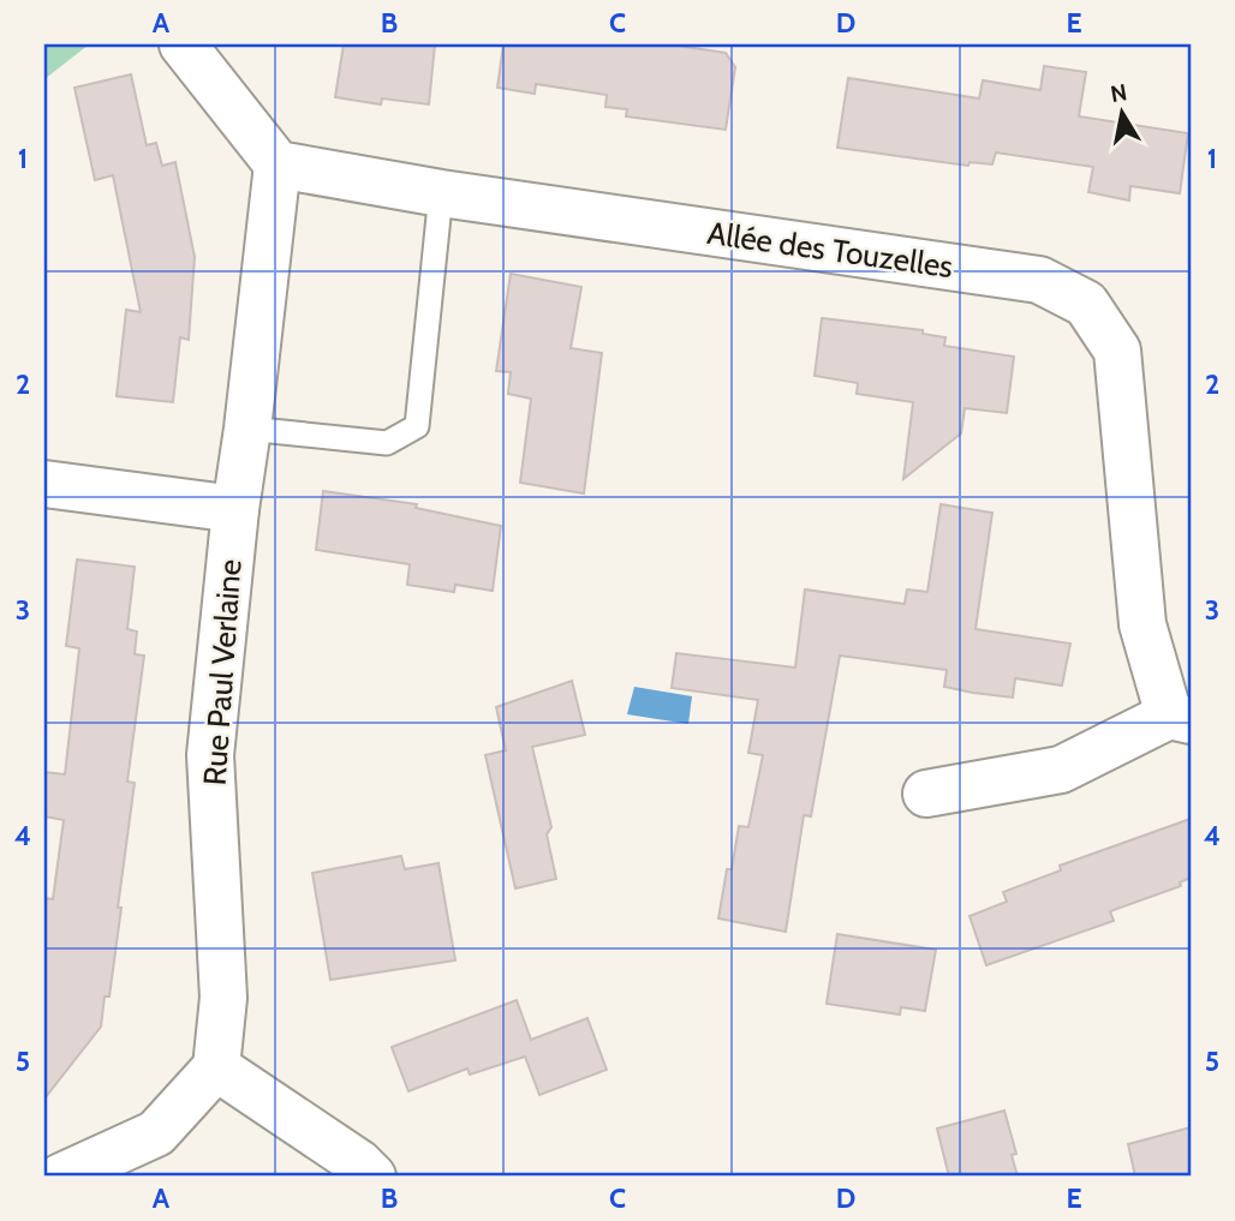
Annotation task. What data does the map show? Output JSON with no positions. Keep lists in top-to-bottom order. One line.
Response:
{"streets":{"street":["Allée des Touzelles","Rue Paul Verlaine"]},"crossings":[["Allée des Touzelles","Rue Paul Verlaine"]],"north":"top","grid":{"columns":["A","B","C","D","E"],"rows":["1","2","3","4","5"]}}
